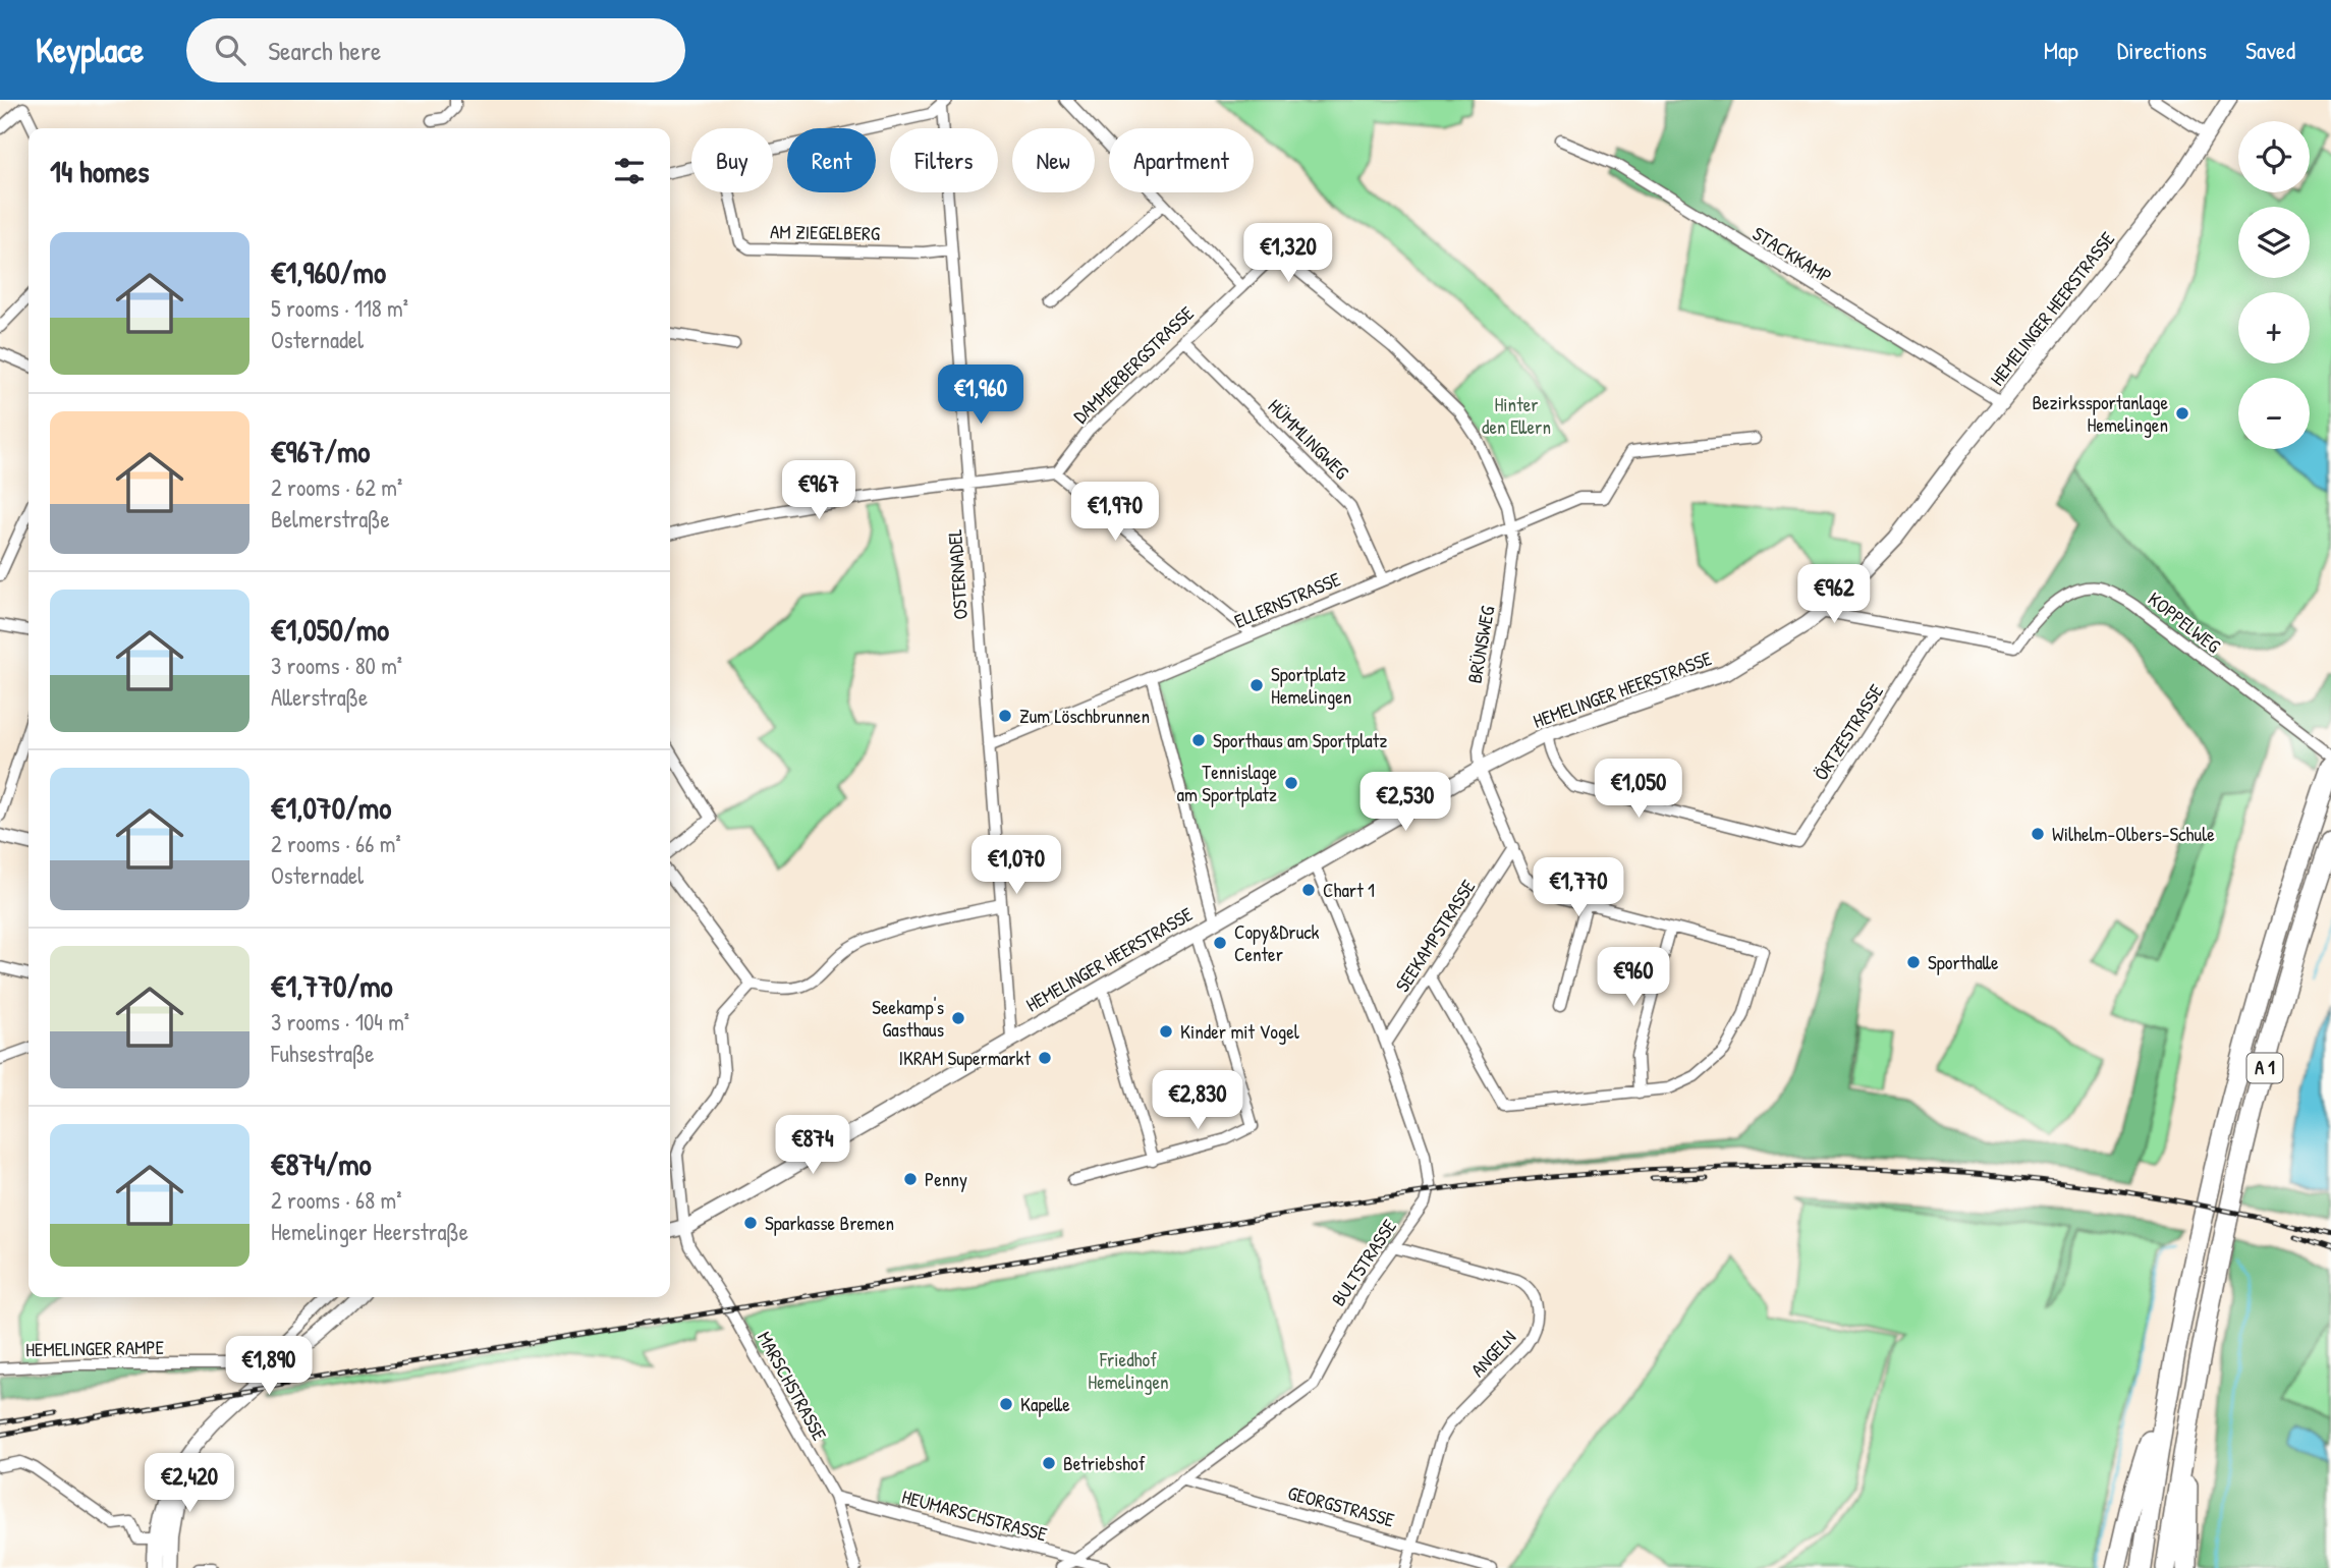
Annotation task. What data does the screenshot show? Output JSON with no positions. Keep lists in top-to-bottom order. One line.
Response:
{"streets":{"highway":["A 1"],"main road":["HEMELINGER HEERSTRASSE"],"street":["AM ZIEGELBERG","STACKKAMP","DAMMERBERGSTRASSE","HÜMMLINGWEG","OSTERNADEL","ELLERNSTRASSE","KOPPELWEG","BRÜNSWEG","ÖRTZESTRASSE","SEEKAMPSTRASSE","BULTSTRASSE","HEMELINGER RAMPE","ANGELN","MARSCHSTRASSE","GEORGSTRASSE","HEUMARSCHSTRASSE"]},"crossings":[["AM ZIEGELBERG","OSTERNADEL"],["STACKKAMP","HEMELINGER HEERSTRASSE"],["HEMELINGER HEERSTRASSE","OSTERNADEL"],["HEMELINGER HEERSTRASSE","BRÜNSWEG"],["HEMELINGER HEERSTRASSE","ÖRTZESTRASSE"],["HEMELINGER HEERSTRASSE","BULTSTRASSE"],["HEMELINGER HEERSTRASSE","MARSCHSTRASSE"],["DAMMERBERGSTRASSE","HÜMMLINGWEG"],["HÜMMLINGWEG","ELLERNSTRASSE"],["OSTERNADEL","ELLERNSTRASSE"],["ELLERNSTRASSE","BRÜNSWEG"],["KOPPELWEG","ÖRTZESTRASSE"],["SEEKAMPSTRASSE","BULTSTRASSE"],["BULTSTRASSE","ANGELN"],["BULTSTRASSE","GEORGSTRASSE"],["BULTSTRASSE","HEUMARSCHSTRASSE"],["ANGELN","GEORGSTRASSE"],["MARSCHSTRASSE","HEUMARSCHSTRASSE"]],"parks":["Hinter den Ellern","Friedhof Hemelingen"],"places":["Bezirkssportanlage Hemelingen","Sportplatz Hemelingen","Zum Löschbrunnen","Sporthaus am Sportplatz","Tennislage am Sportplatz","Wilhelm-Olbers-Schule","Chart 1","Copy&Druck Center","Sporthalle","Seekamp's Gasthaus","Kinder mit Vogel","IKRAM Supermarkt","Penny","Sparkasse Bremen","Kapelle","Betriebshof"],"page":{"header":"Keyplace","search":"Search here","nav":["Map","Directions","Saved"],"map_buttons":["+","−"],"chip":["Buy","Rent","Filters","New","Apartment"],"heading":"14 homes","list":[{"name":"€1,960/mo","note":"5 rooms · 118 m² · Osternadel"},{"name":"€967/mo","note":"2 rooms · 62 m² · Belmerstraße"},{"name":"€1,050/mo","note":"3 rooms · 80 m² · Allerstraße"},{"name":"€1,070/mo","note":"2 rooms · 66 m² · Osternadel"},{"name":"€1,770/mo","note":"3 rooms · 104 m² · Fuhsestraße"},{"name":"€874/mo","note":"2 rooms · 68 m² · Hemelinger Heerstraße"}],"price":["€1,320","€1,960","€967","€1,970","€962","€1,050","€2,530","€1,070","€1,770","€960","€2,830","€874","€1,890","€2,420"]}}
